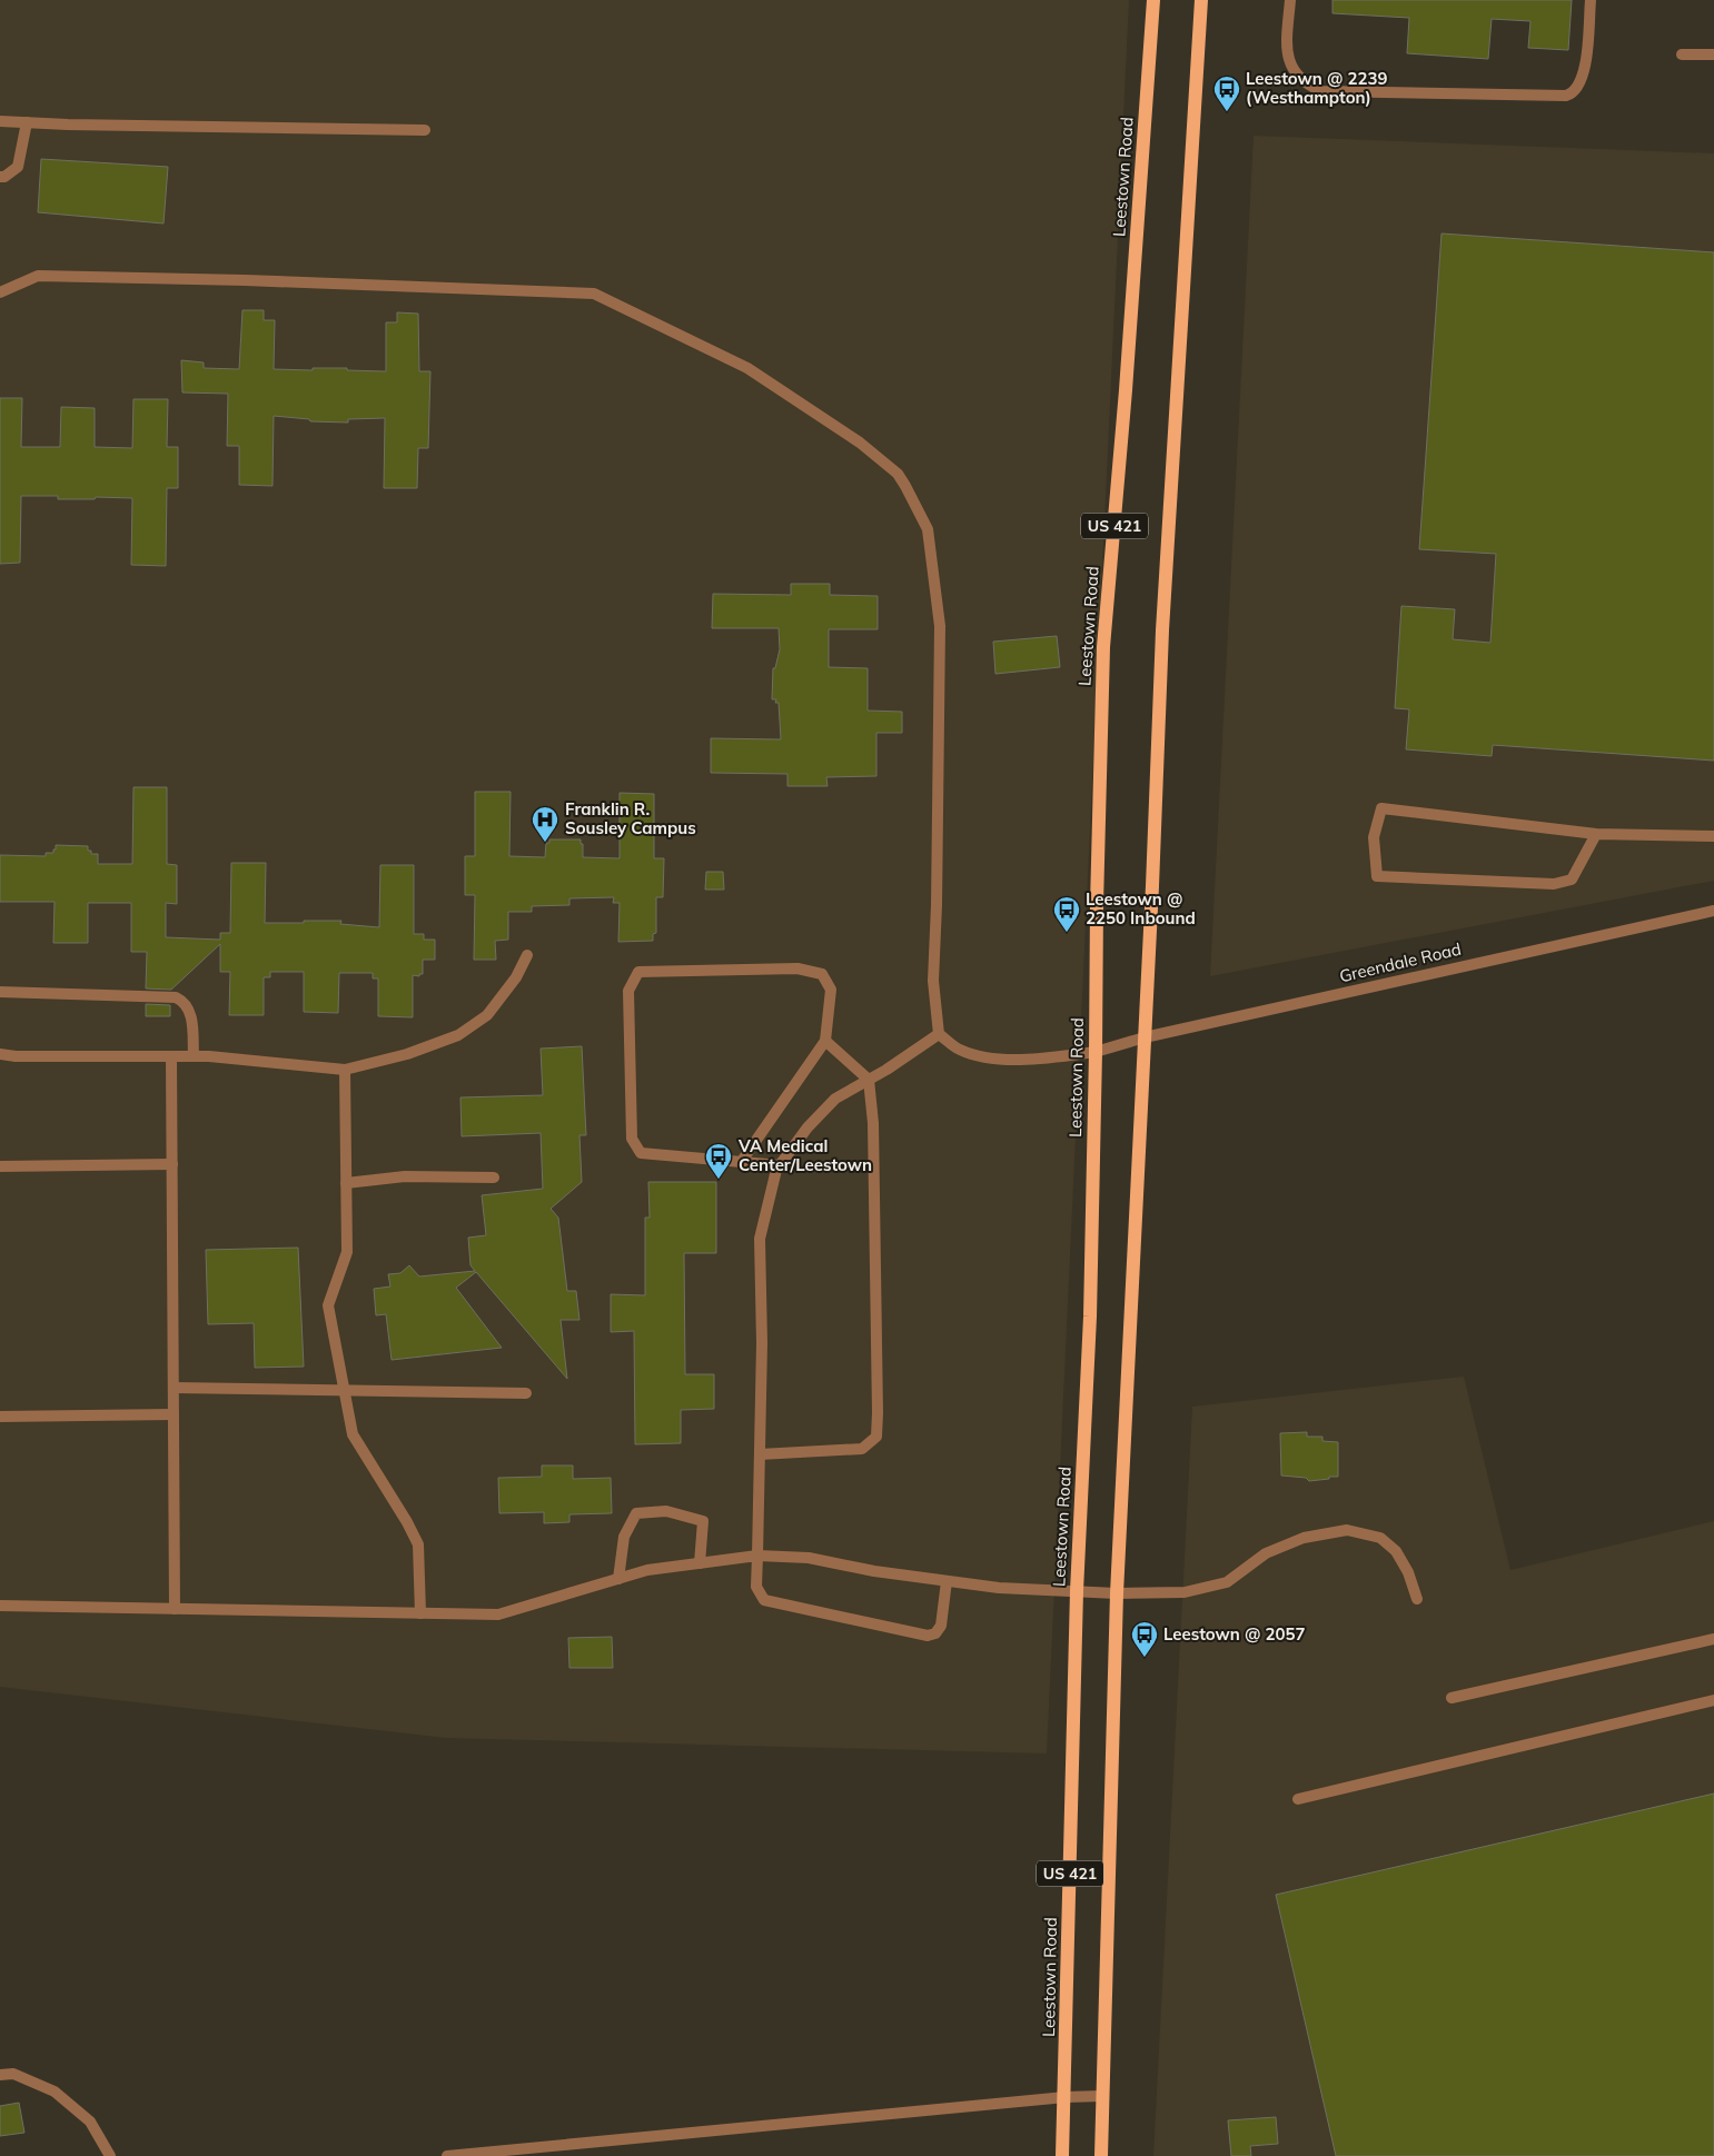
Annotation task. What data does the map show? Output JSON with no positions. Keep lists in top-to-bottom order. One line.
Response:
{"streets":{"main road":["Leestown Road","US 421"],"street":["Greendale Road"]},"crossings":[["Leestown Road","Greendale Road"],["US 421","Greendale Road"]],"places":{"bus stop":["Leestown @ 2239 (Westhampton)","Leestown @ 2250 Inbound","VA Medical Center/Leestown","Leestown @ 2057"],"hospital":["Franklin R. Sousley Campus"]}}
